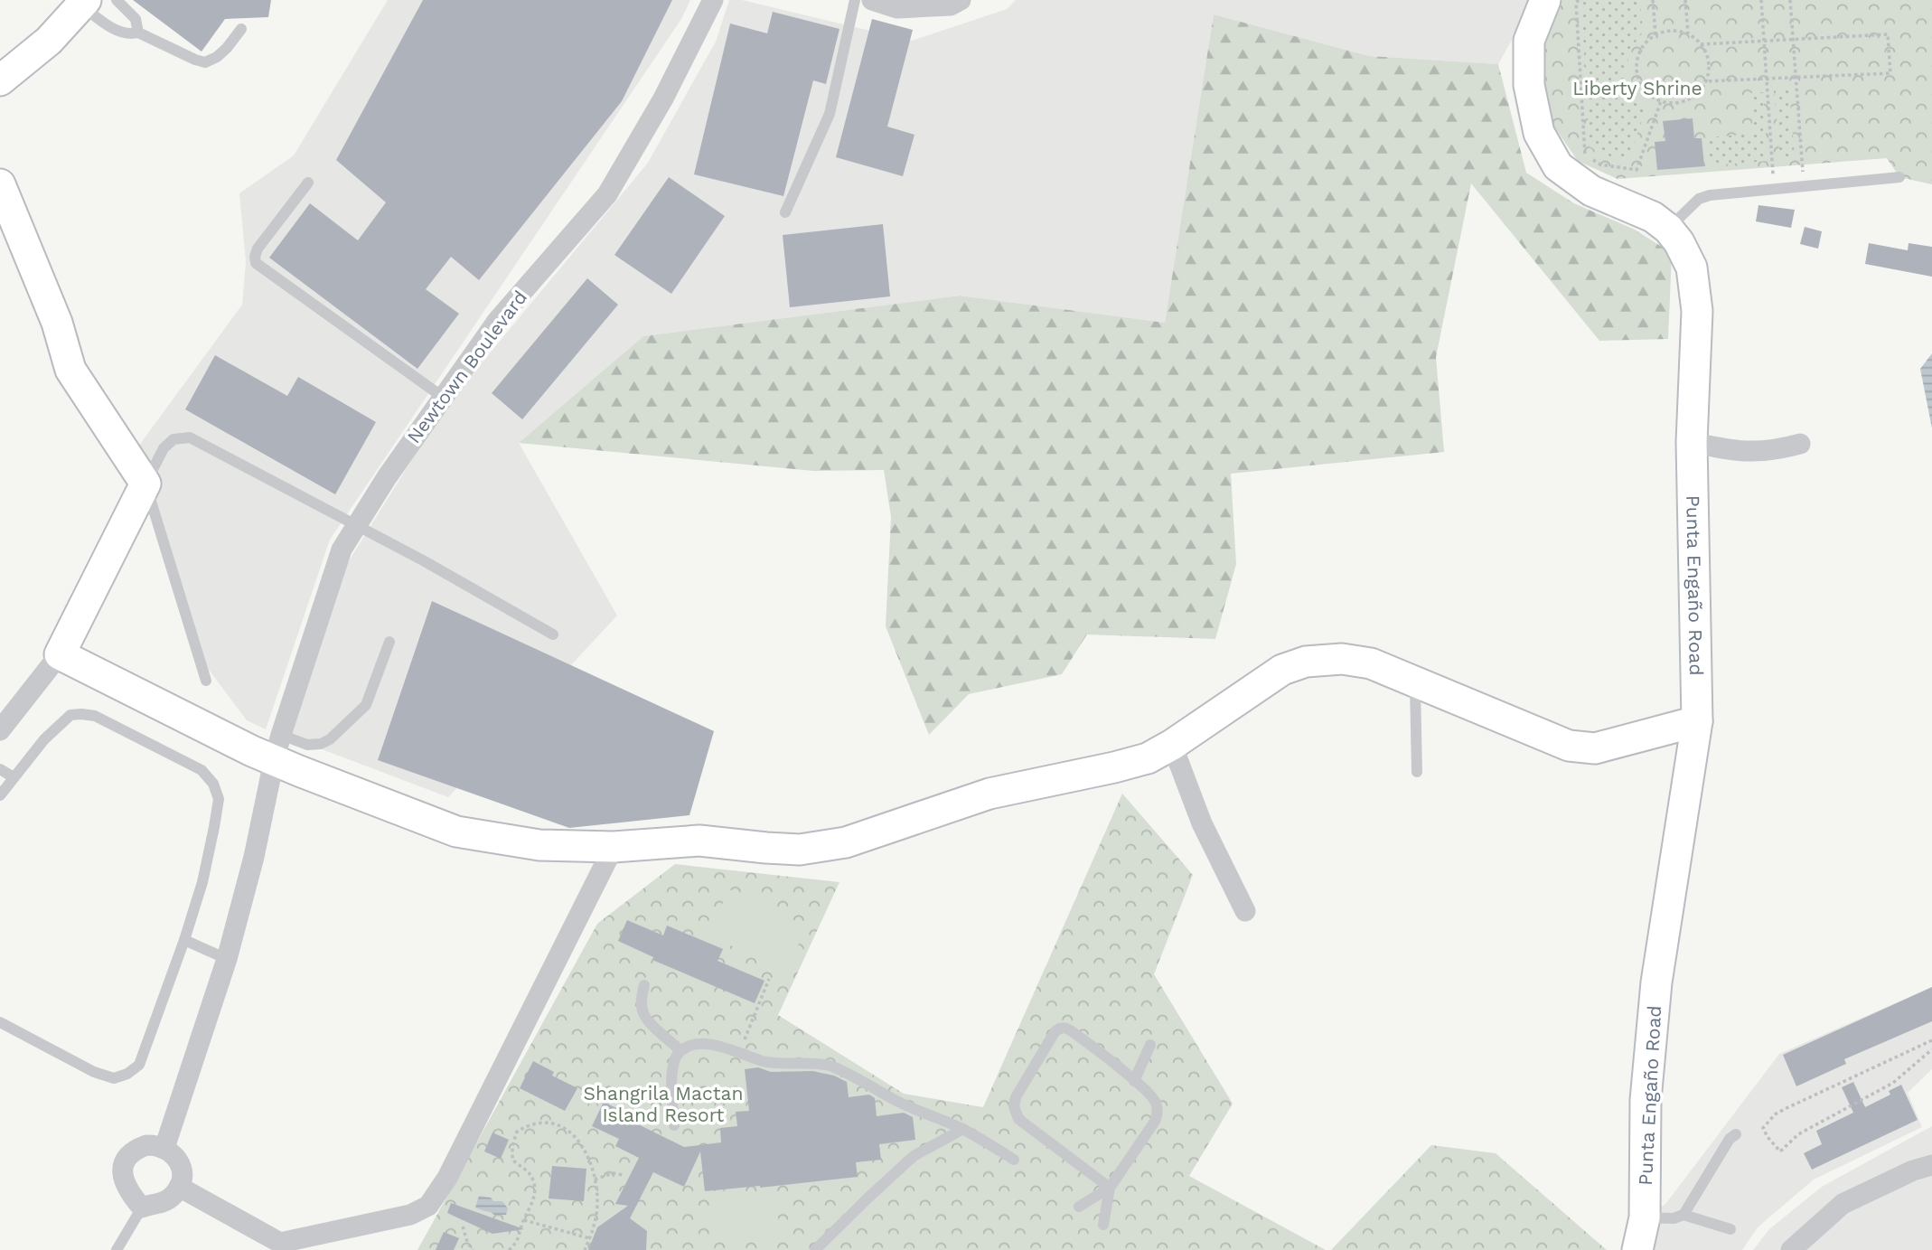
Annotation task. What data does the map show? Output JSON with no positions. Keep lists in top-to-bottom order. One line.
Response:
{"streets":{"street":["Newtown Boulevard","Punta Engaño Road"]},"parks":["Liberty Shrine","Shangrila Mactan Island Resort"]}
